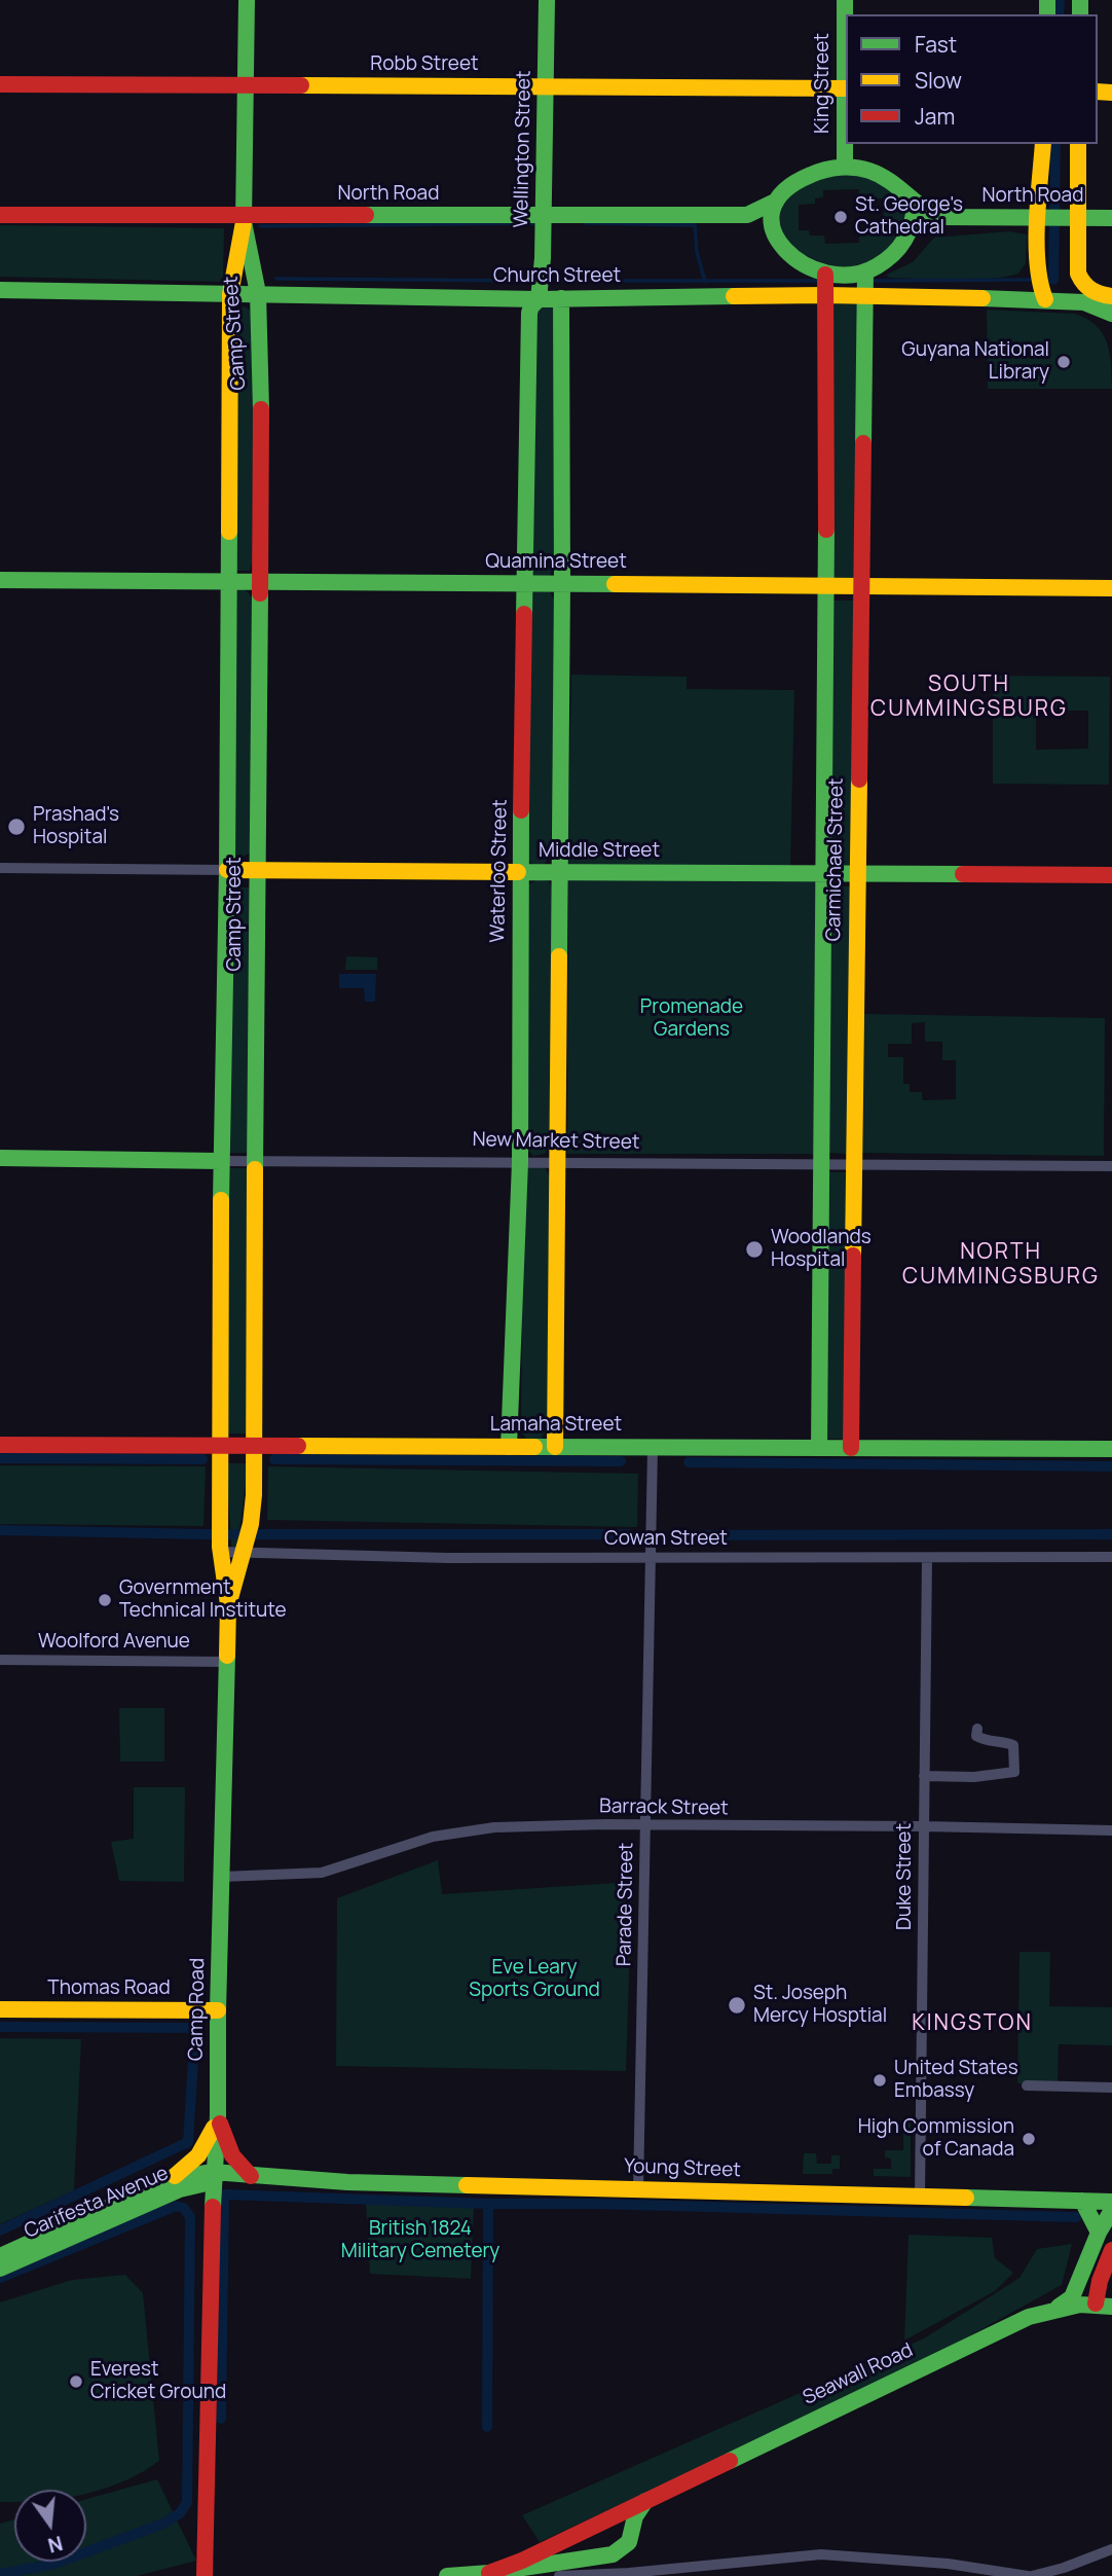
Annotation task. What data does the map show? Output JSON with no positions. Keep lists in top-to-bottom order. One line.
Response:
{"streets":{"street":["Robb Street","King Street","Wellington Street","North Road","Church Street","Camp Street","Quamina Street","Middle Street","Carmichael Street","Waterloo Street","New Market Street","Lamaha Street","Cowan Street","Woolford Avenue","Barrack Street","Duke Street","Parade Street","Thomas Road","Camp Road","Young Street","Carifesta Avenue","Seawall Road"]},"crossings":[["Robb Street","King Street"],["Robb Street","Wellington Street"],["Robb Street","Camp Street"],["King Street","North Road"],["King Street","Church Street"],["King Street","Carmichael Street"],["Wellington Street","North Road"],["Wellington Street","Church Street"],["Wellington Street","Waterloo Street"],["North Road","Church Street"],["North Road","Camp Street"],["North Road","Carmichael Street"],["Church Street","Camp Street"],["Church Street","Carmichael Street"],["Church Street","Waterloo Street"],["Camp Street","Quamina Street"],["Camp Street","Middle Street"],["Camp Street","New Market Street"],["Camp Street","Lamaha Street"],["Camp Street","Cowan Street"],["Camp Street","Camp Road"],["Quamina Street","Carmichael Street"],["Quamina Street","Waterloo Street"],["Middle Street","Carmichael Street"],["Middle Street","Waterloo Street"],["Carmichael Street","New Market Street"],["Carmichael Street","Lamaha Street"],["Waterloo Street","New Market Street"],["Waterloo Street","Lamaha Street"],["Lamaha Street","Parade Street"],["Lamaha Street","Camp Road"],["Cowan Street","Duke Street"],["Cowan Street","Parade Street"],["Cowan Street","Camp Road"],["Woolford Avenue","Camp Road"],["Barrack Street","Duke Street"],["Barrack Street","Parade Street"],["Barrack Street","Camp Road"],["Duke Street","Young Street"],["Parade Street","Young Street"],["Thomas Road","Camp Road"],["Camp Road","Young Street"],["Camp Road","Carifesta Avenue"],["Young Street","Carifesta Avenue"]],"districts":["SOUTH CUMMINGSBURG","NORTH CUMMINGSBURG","KINGSTON"],"parks":["Promenade Gardens","Eve Leary Sports Ground","British 1824 Military Cemetery"],"places":["St. George's Cathedral","Guyana National Library","Prashad's Hospital","Woodlands Hospital","Government Technical Institute","St. Joseph Mercy Hosptial","United States Embassy","High Commission of Canada","Everest Cricket Ground"],"legend":["Fast","Slow","Jam"],"north":"bottom"}
